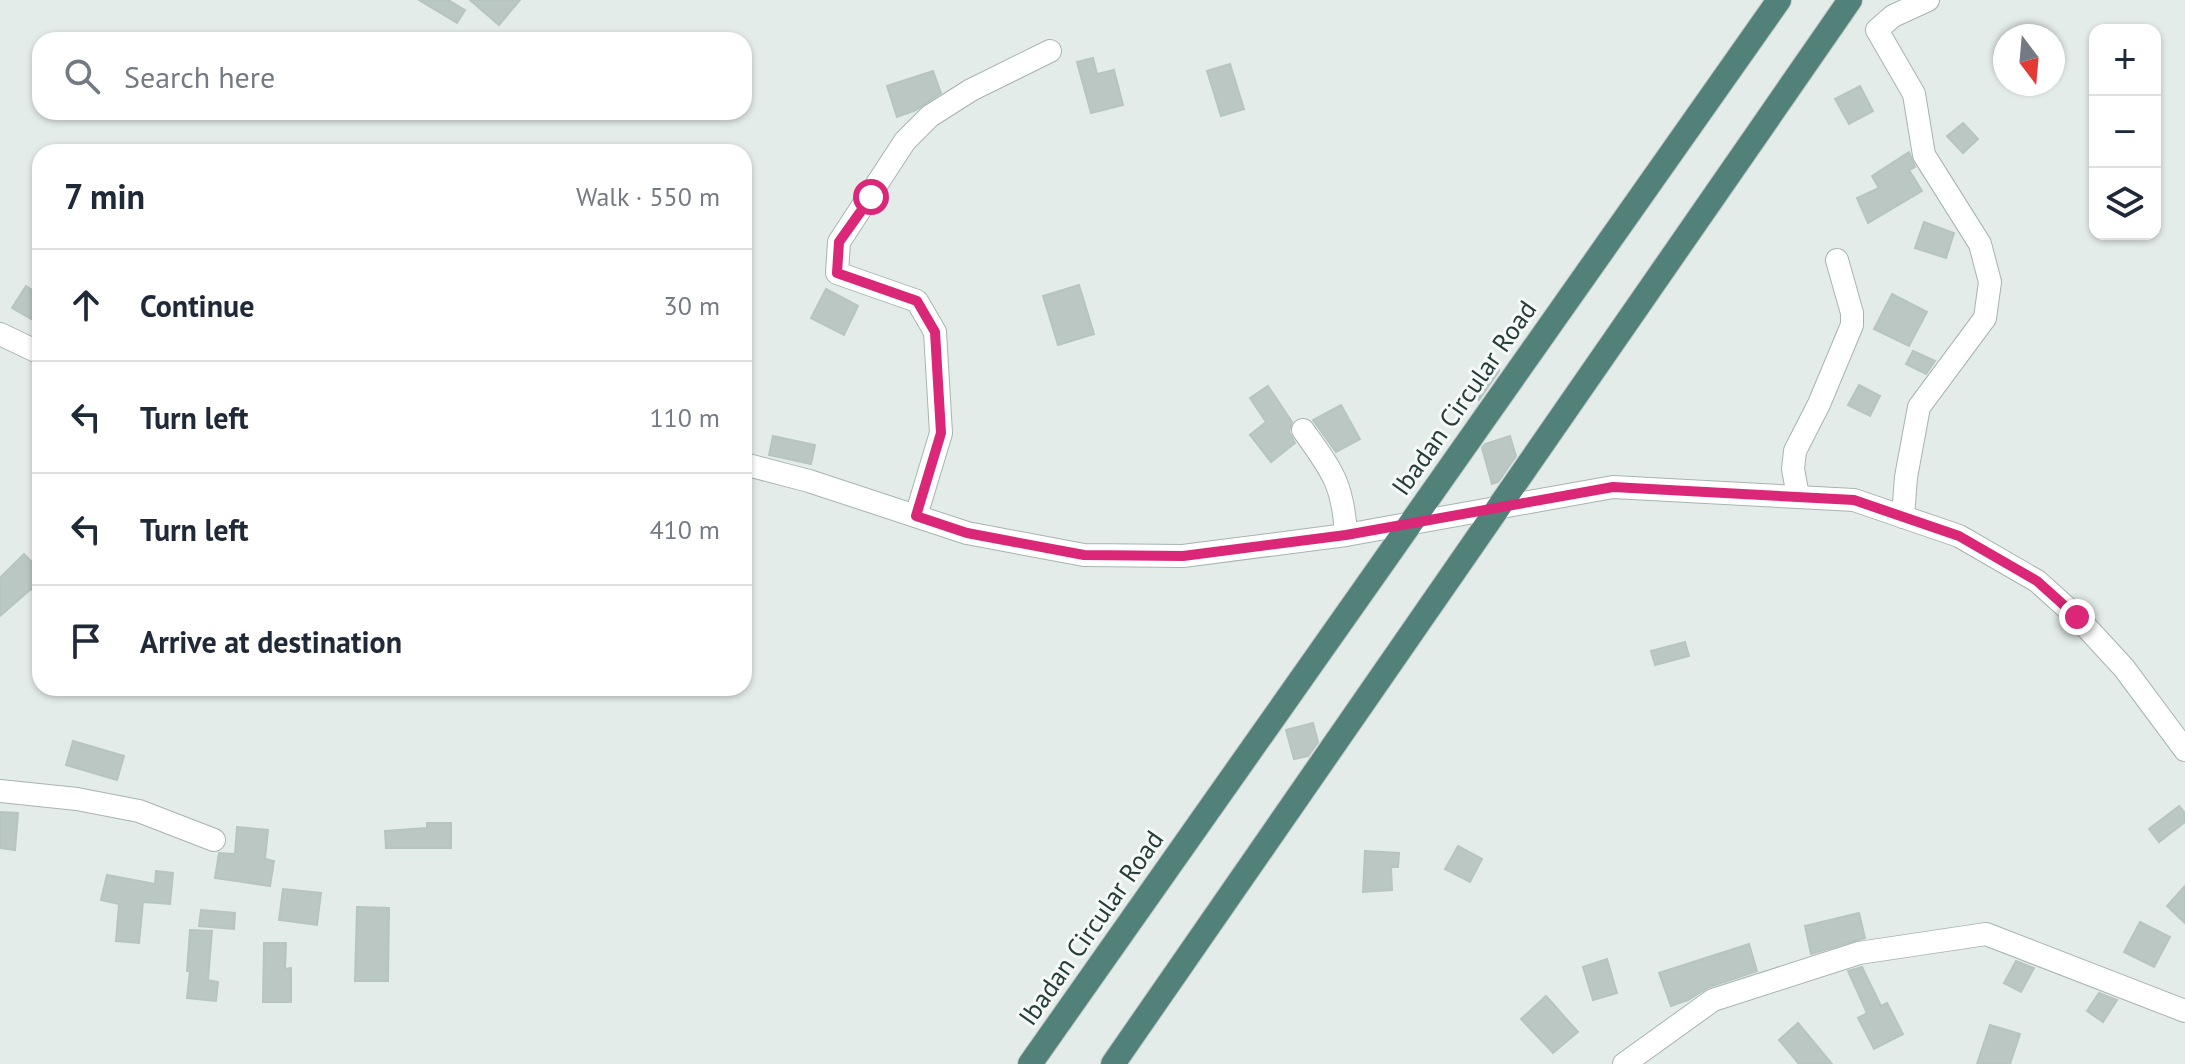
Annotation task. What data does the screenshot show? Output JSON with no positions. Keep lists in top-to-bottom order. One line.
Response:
{"streets":{"highway":["Ibadan Circular Road"]},"north":"bottom","page":{"map_buttons":["+","−"],"search":"Search here","heading":["7 min","Walk · 550 m"],"list":[["Continue","30 m"],["Turn left","110 m"],["Turn left","410 m"],"Arrive at destination"]}}
